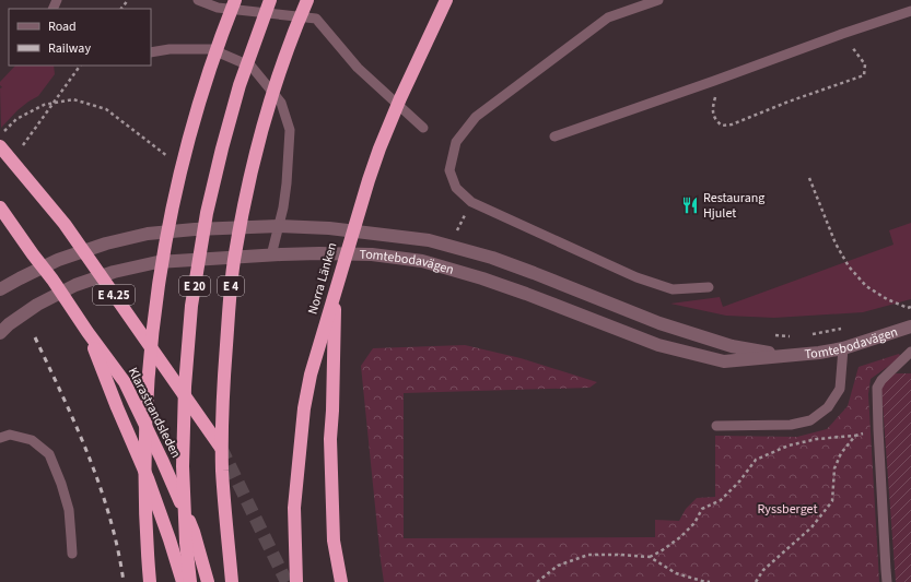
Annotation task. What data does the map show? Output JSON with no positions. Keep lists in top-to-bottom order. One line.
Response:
{"streets":{"highway":["Norra Länken","E 20","E 4","E 4.25","Klarastrandsleden"],"street":["Tomtebodavägen"]},"parks":["Ryssberget"],"places":{"restaurant":["Restaurang Hjulet"]},"legend":["Road","Railway"]}
